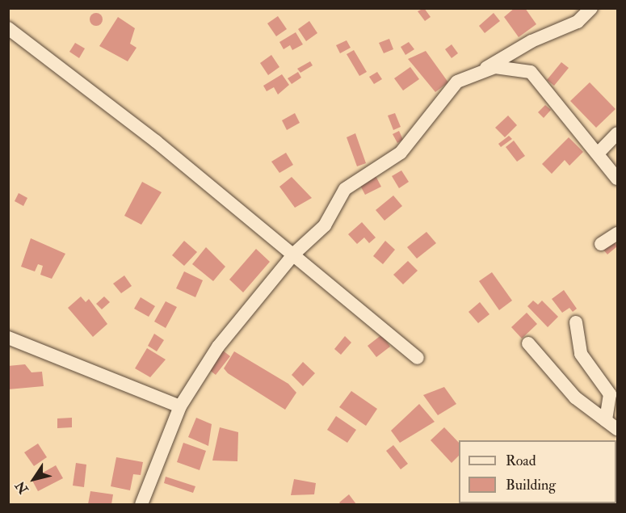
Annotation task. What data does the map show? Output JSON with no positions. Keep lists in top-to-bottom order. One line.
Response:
{"legend":["Road","Building"],"north":"bottom left"}
